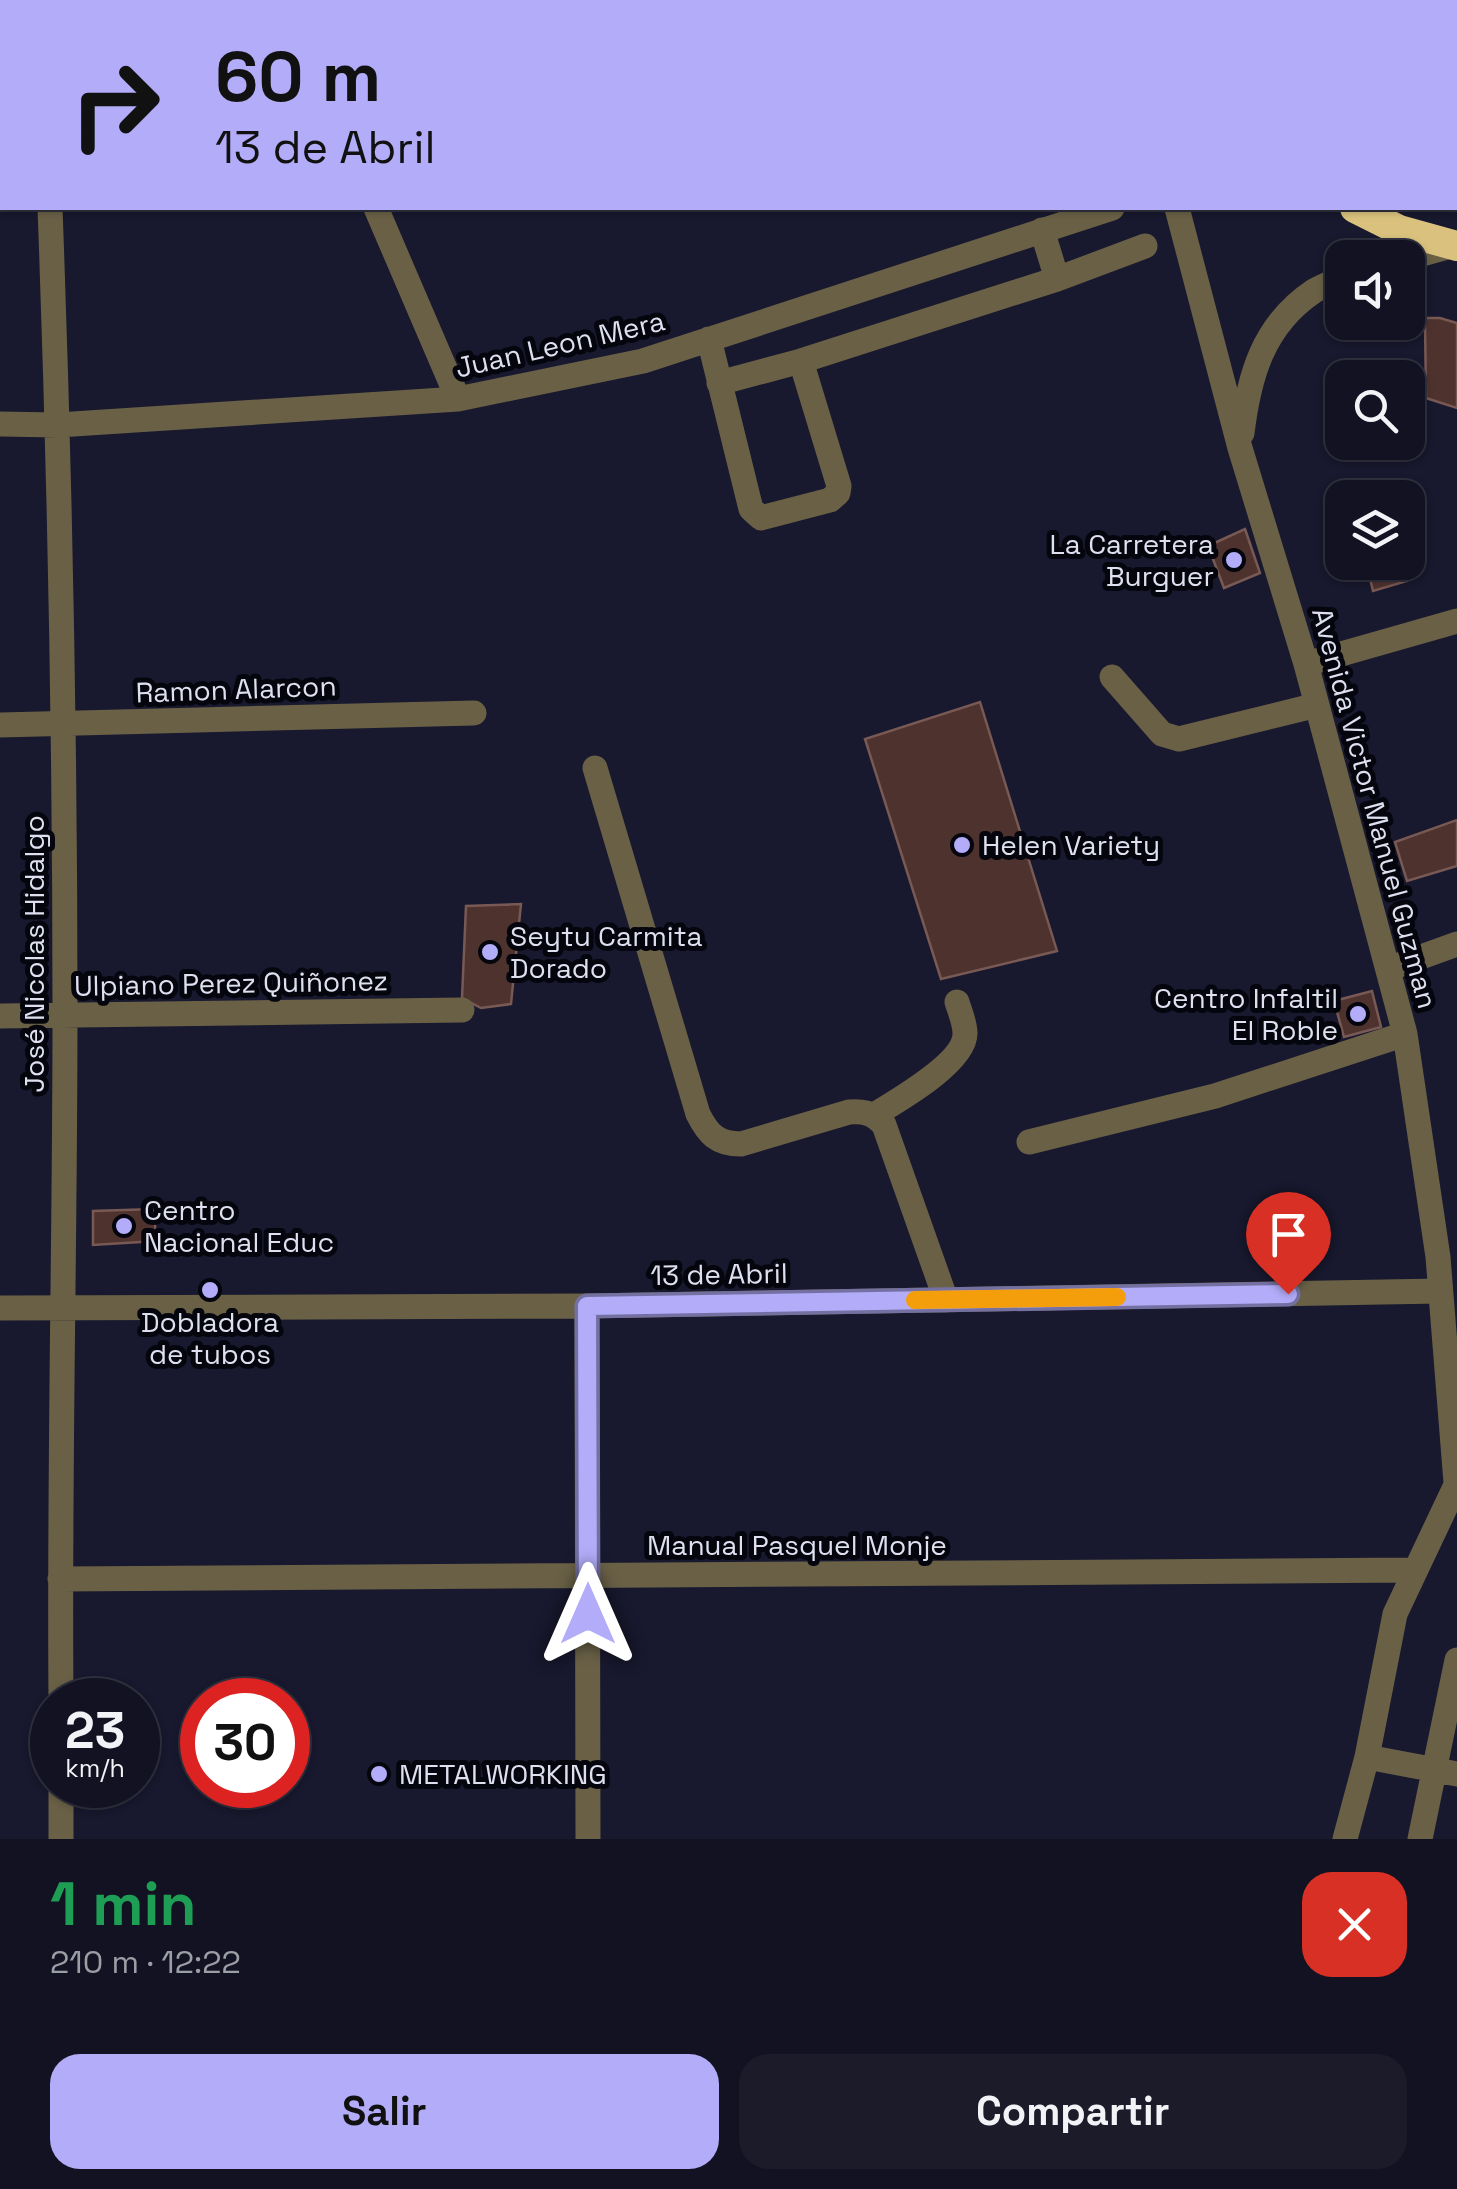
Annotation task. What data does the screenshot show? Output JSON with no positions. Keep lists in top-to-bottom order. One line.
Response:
{"streets":{"street":["Juan Leon Mera","Ramon Alarcon","Avenida Victor Manuel Guzman","José Nicolas Hidalgo","Ulpiano Perez Quiñonez","13 de Abril","Manual Pasquel Monje"]},"crossings":[["Juan Leon Mera","José Nicolas Hidalgo"],["Ramon Alarcon","José Nicolas Hidalgo"],["Avenida Victor Manuel Guzman","13 de Abril"],["José Nicolas Hidalgo","Ulpiano Perez Quiñonez"],["José Nicolas Hidalgo","13 de Abril"],["José Nicolas Hidalgo","Manual Pasquel Monje"]],"places":["La Carretera Burguer","Helen Variety","Seytu Carmita Dorado","Centro Infaltil El Roble","Centro Nacional Educ","Dobladora de tubos","METALWORKING"],"page":{"turn":["60 m","13 de Abril"],"speed":"23 km/h","limit":"30","heading":["1 min","210 m · 12:22"],"buttons":["Salir","Compartir"]}}
